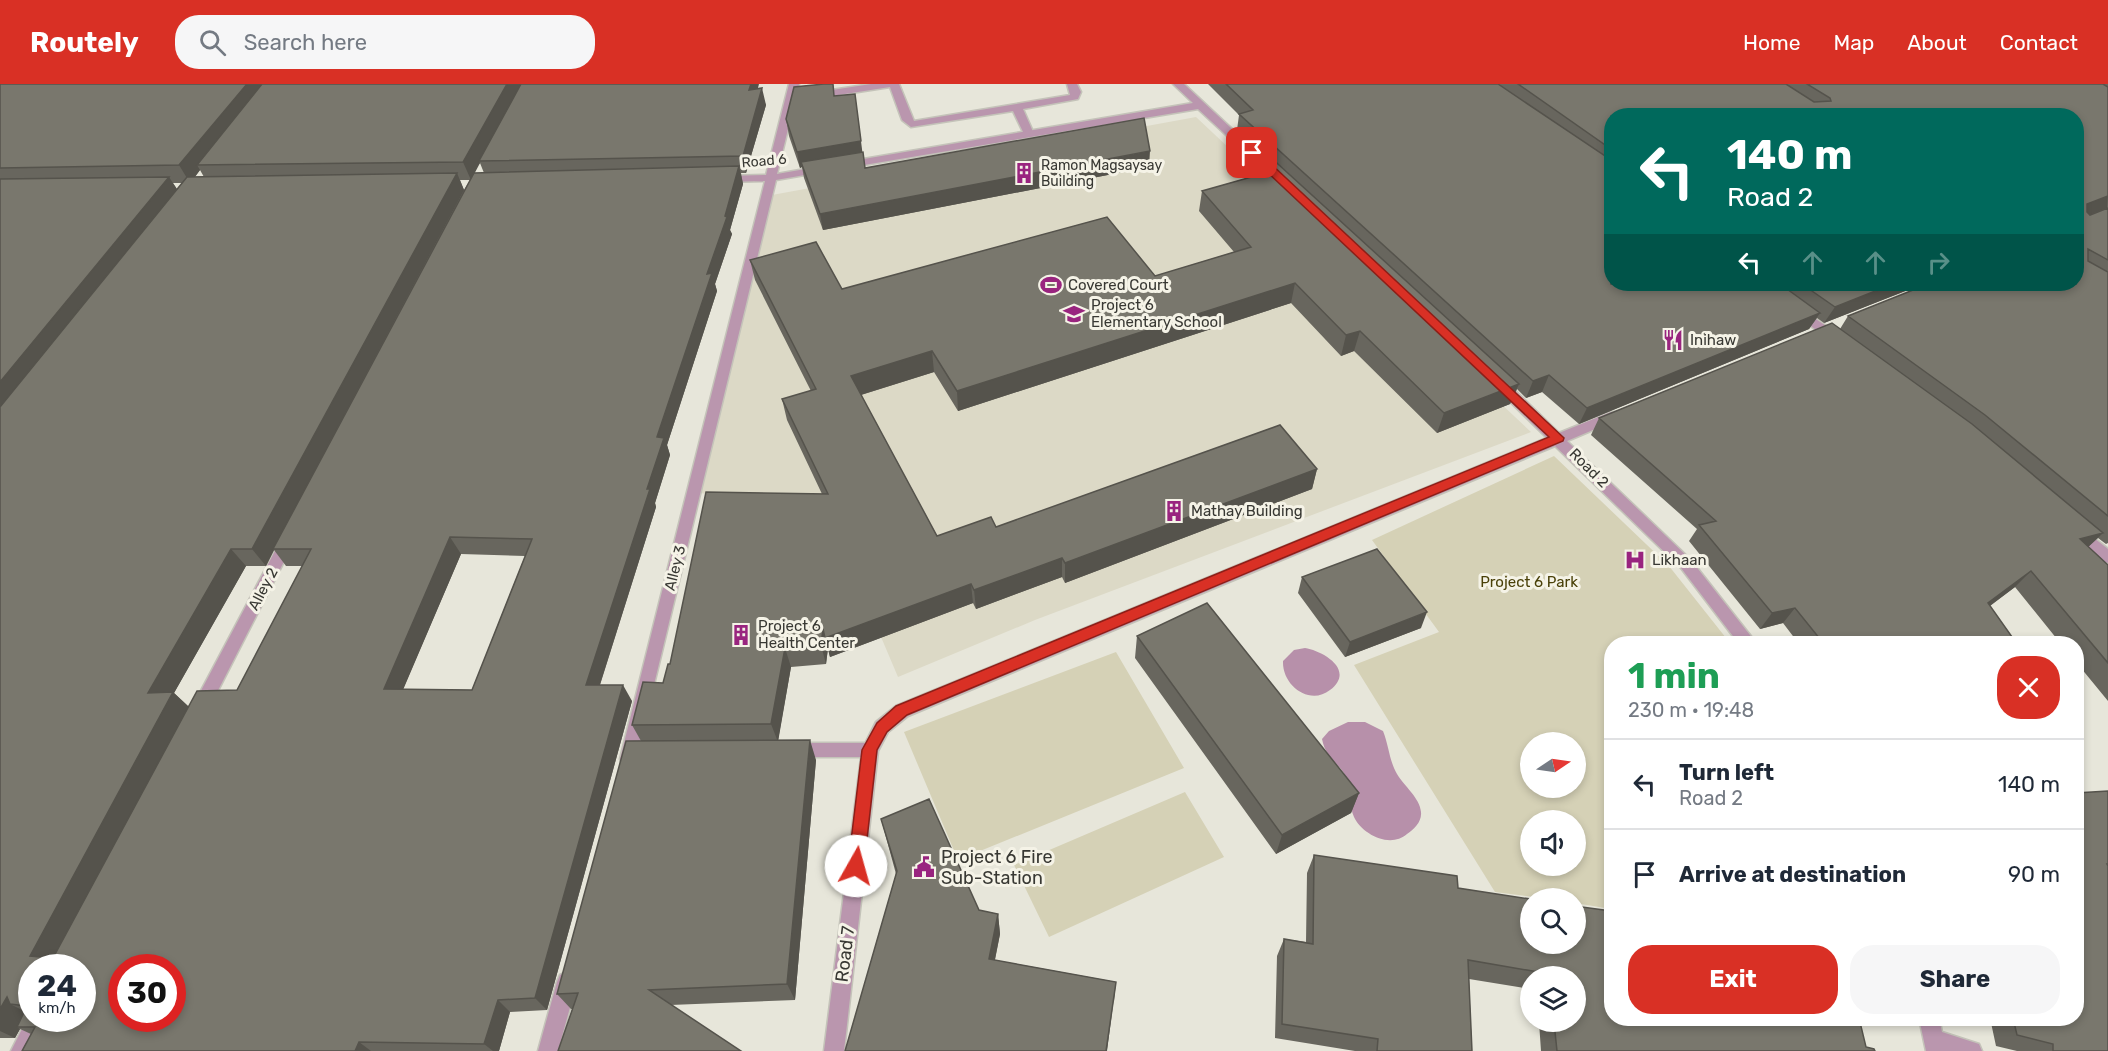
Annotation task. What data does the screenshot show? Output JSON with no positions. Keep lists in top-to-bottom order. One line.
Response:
{"streets":{"street":["Road 6","Road 2","Alley 3","Alley 2","Road 7"]},"crossings":[["Road 6","Alley 3"],["Road 2","Road 7"]],"parks":["Project 6 Park"],"places":{"building":["Ramon Magsaysay Building","Mathay Building","Project 6 Health Center"],"sports":["Covered Court"],"school or university":["Project 6 Elementary School"],"restaurant":["Inihaw"],"hospital":["Likhaan"],"public building":["Project 6 Fire Sub-Station"]},"north":"right","page":{"header":"Routely","search":"Search here","nav":["Home","Map","About","Contact"],"turn":["140 m","Road 2"],"heading":["1 min","230 m · 19:48"],"list":[{"name":"Turn left","note":"Road 2","value":"140 m"},{"name":"Arrive at destination","value":"90 m"}],"buttons":["Exit","Share"],"speed":"24 km/h","limit":"30"}}
